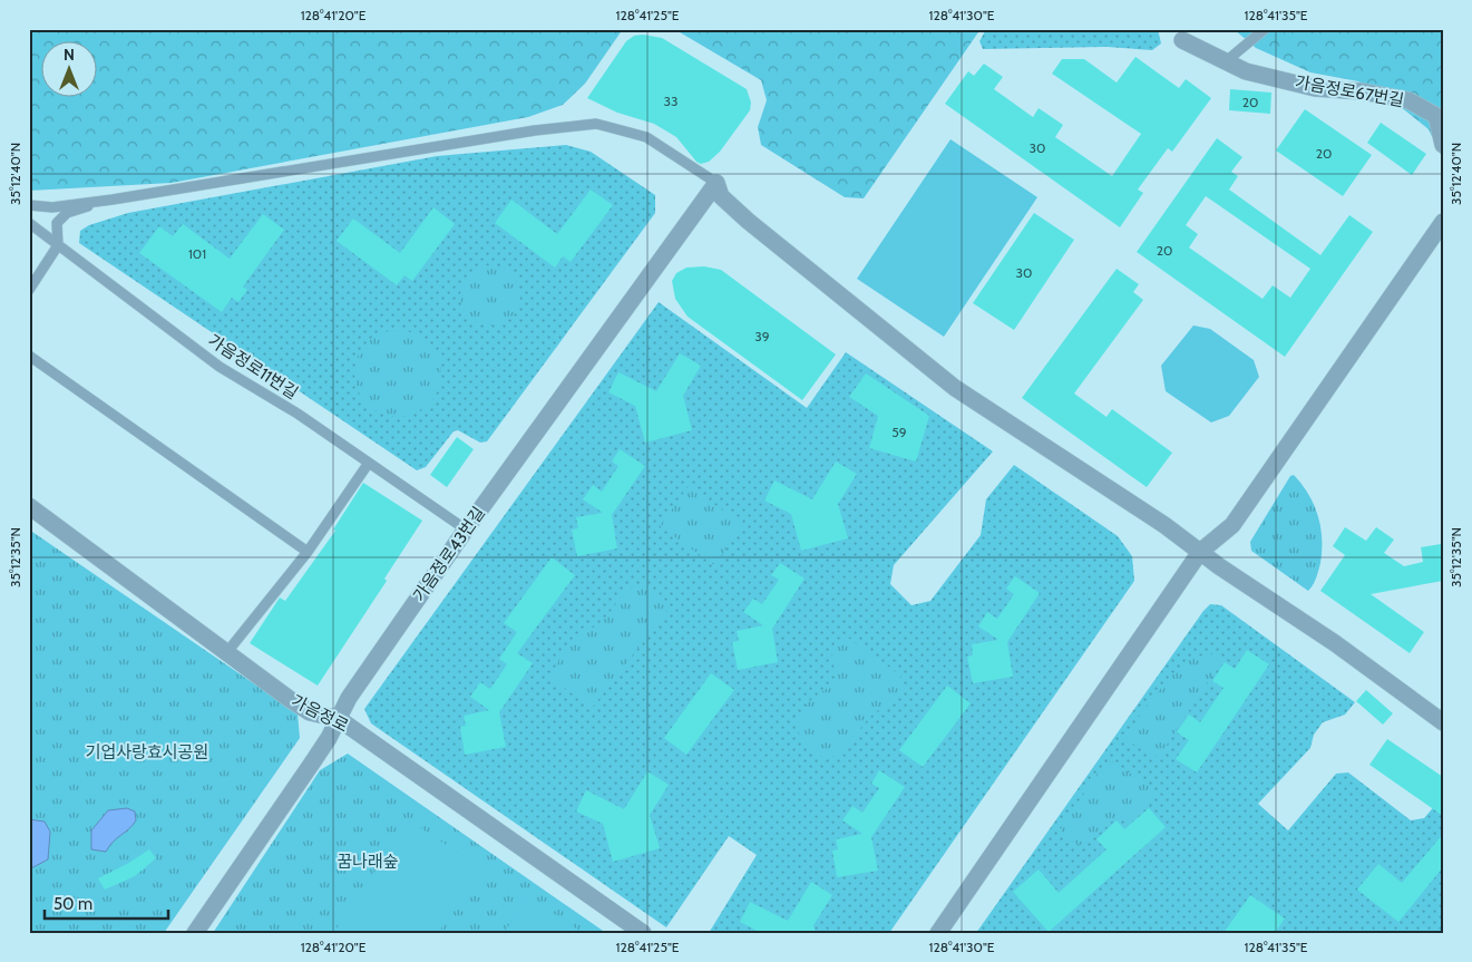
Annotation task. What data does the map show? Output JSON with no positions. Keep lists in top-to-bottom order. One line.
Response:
{"streets":{"street":["가음정로67번길","가음정로43번길","가음정로"],"lane":["가음정로11번길"]},"crossings":[["가음정로11번길","가음정로43번길"],["가음정로43번길","가음정로"]],"parks":["기업사랑효시공원","꿈나래숲"],"house_numbers":["33","20","30","20","20","101","30","39","59"],"scale_bar":"50 m","north":"top","coordinates":["128°41'20\"E","128°41'25\"E","128°41'30\"E","128°41'35\"E","35°12'40\"N","35°12'35\"N"]}
